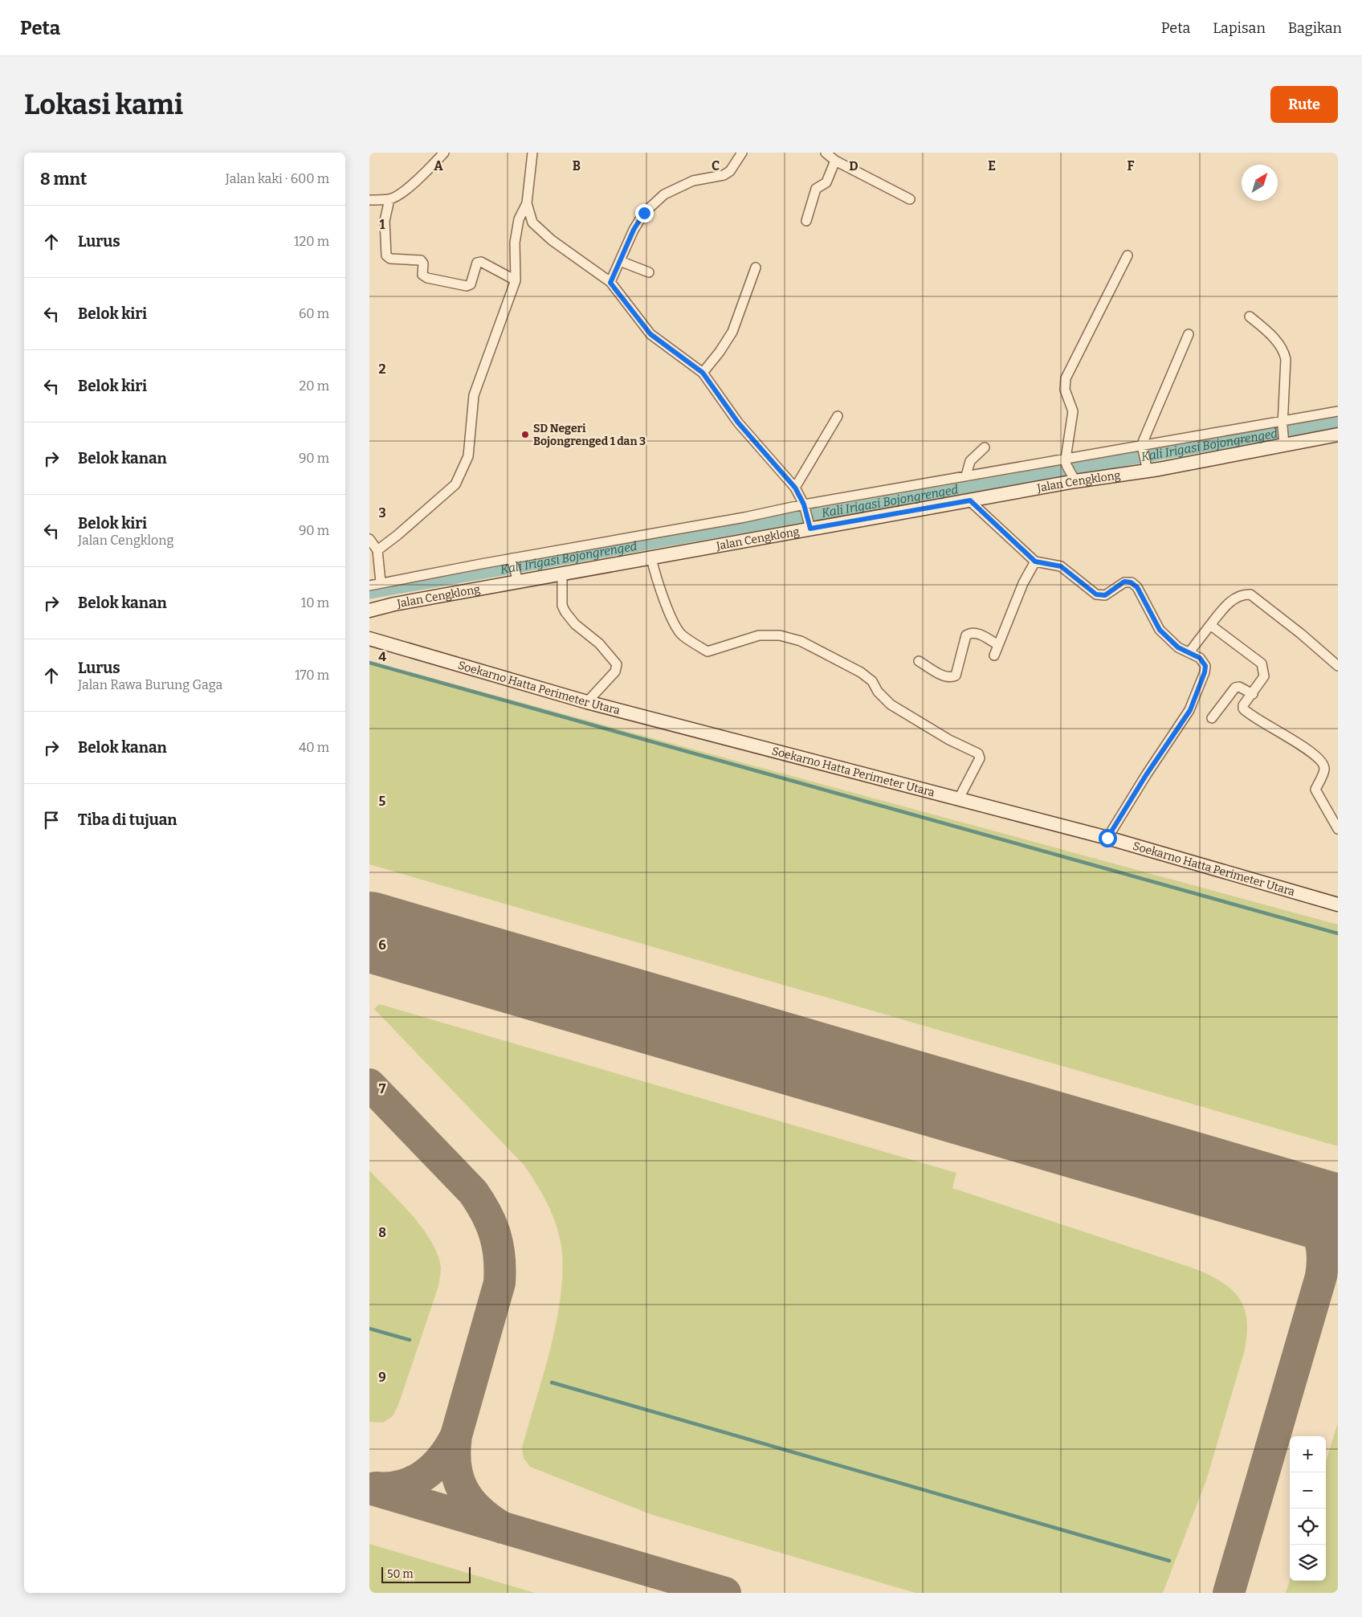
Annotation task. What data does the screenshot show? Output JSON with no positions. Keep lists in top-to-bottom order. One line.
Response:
{"streets":{"main road":["Jalan Cengklong","Soekarno Hatta Perimeter Utara"]},"water":["Kali Irigasi Bojongrenged"],"places":["SD Negeri Bojongrenged 1 dan 3"],"scale_bar":"50 m","north":"top right","page":{"header":"Peta","nav":["Peta","Lapisan","Bagikan"],"buttons":"Rute","title":"Lokasi kami","heading":["8 mnt","Jalan kaki · 600 m"],"list":[["Lurus","120 m"],["Belok kiri","60 m"],["Belok kiri","20 m"],["Belok kanan","90 m"],["Belok kiri","Jalan Cengklong","90 m"],["Belok kanan","10 m"],["Lurus","Jalan Rawa Burung Gaga","170 m"],["Belok kanan","40 m"],"Tiba di tujuan"],"map_buttons":["+","−"],"scale":"50 m"},"grid":{"columns":["A","B","C","D","E","F"],"rows":["1","2","3","4","5","6","7","8","9"]}}
